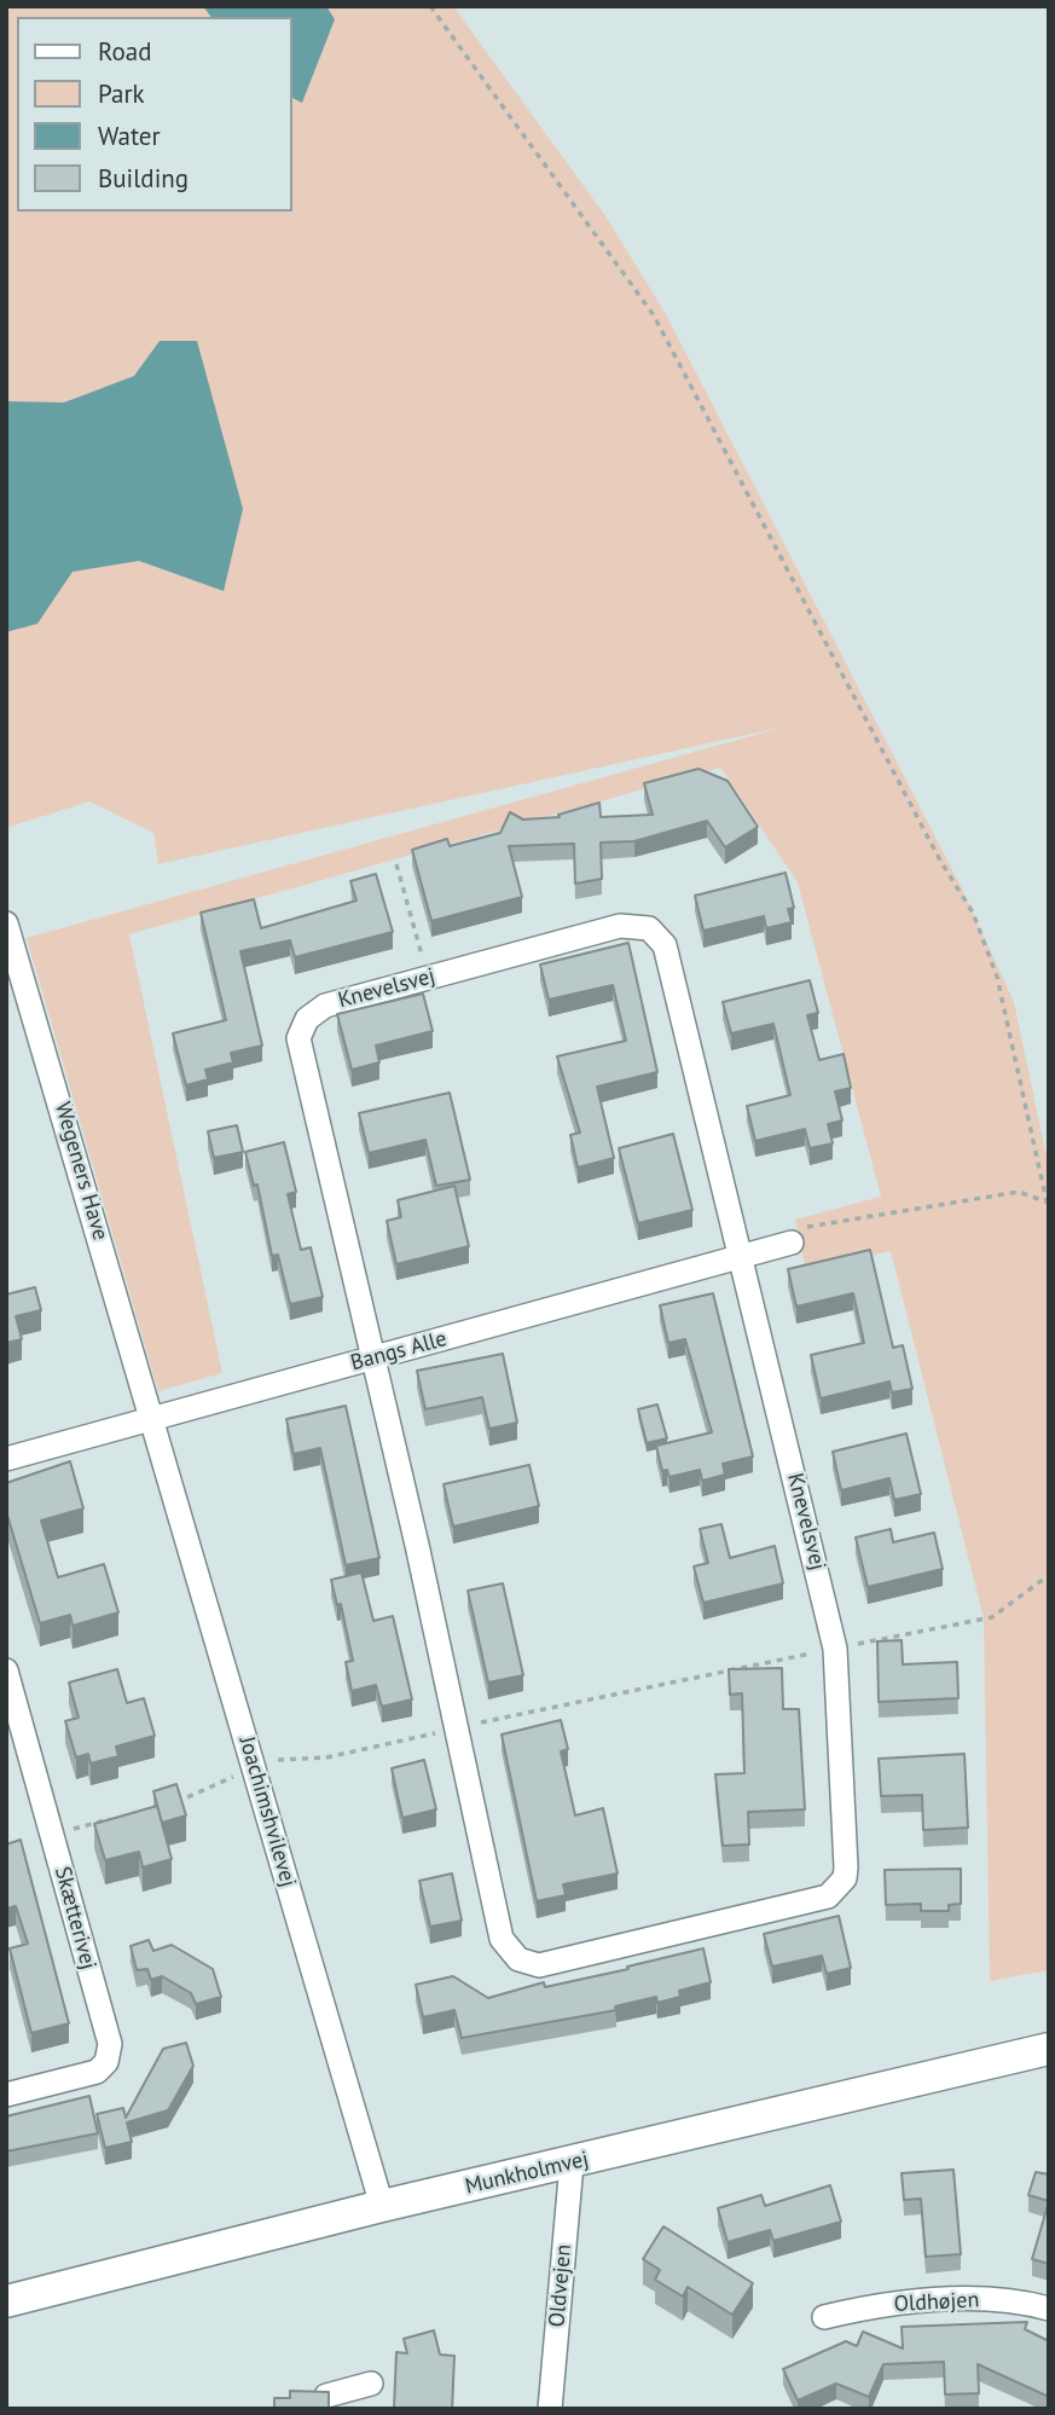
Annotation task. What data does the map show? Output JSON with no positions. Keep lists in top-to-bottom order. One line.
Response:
{"streets":{"street":["Knevelsvej","Wegeners Have","Bangs Alle","Joachimshvilevej","Skætterivej","Munkholmvej","Oldvejen","Oldhøjen"]},"crossings":[["Knevelsvej","Bangs Alle"],["Wegeners Have","Bangs Alle"],["Wegeners Have","Joachimshvilevej"],["Bangs Alle","Joachimshvilevej"],["Joachimshvilevej","Munkholmvej"],["Munkholmvej","Oldvejen"]],"legend":["Road","Park","Water","Building"]}
